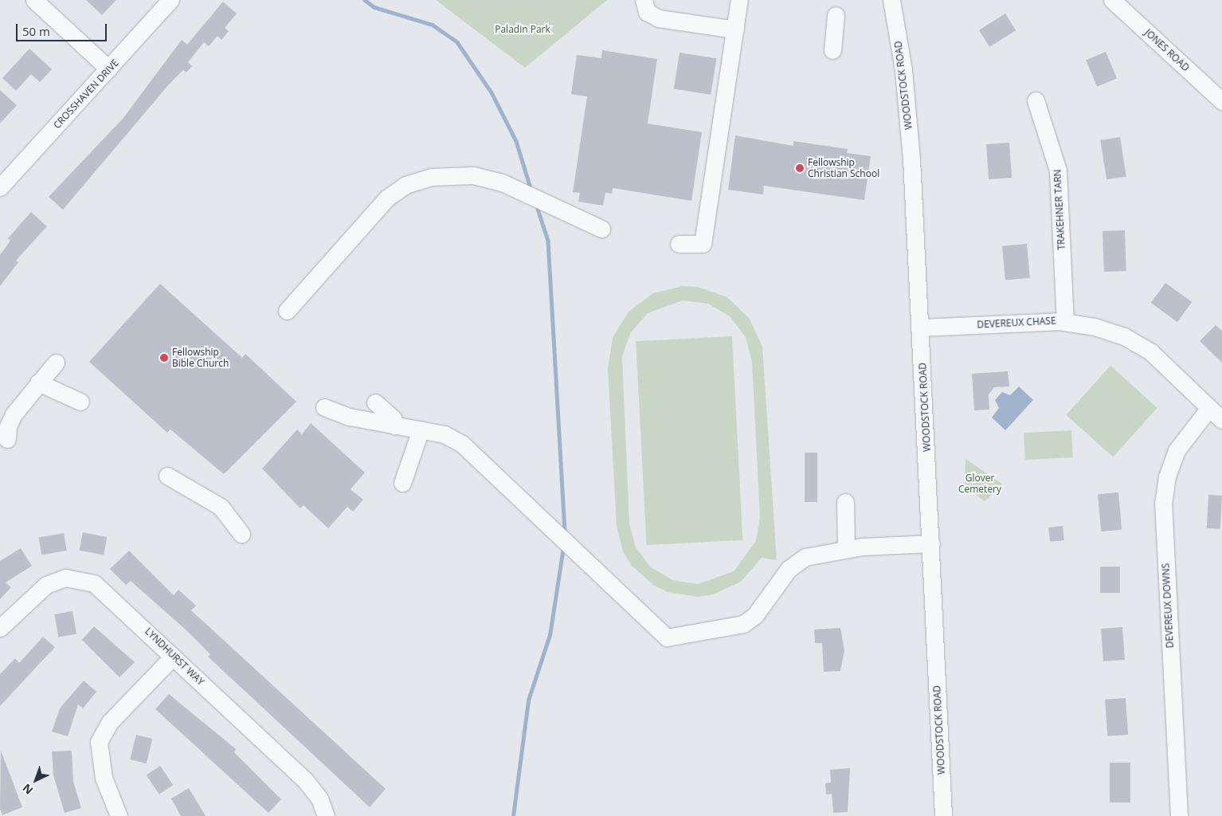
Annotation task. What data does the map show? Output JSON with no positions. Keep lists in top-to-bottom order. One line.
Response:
{"streets":{"street":["JONES ROAD","WOODSTOCK ROAD","CROSSHAVEN DRIVE","TRAKEHNER TARN","DEVEREUX CHASE","DEVEREUX DOWNS","LYNDHURST WAY"]},"crossings":[["WOODSTOCK ROAD","DEVEREUX CHASE"],["TRAKEHNER TARN","DEVEREUX CHASE"],["DEVEREUX CHASE","DEVEREUX DOWNS"]],"parks":["Paladin Park","Glover Cemetery"],"places":["Fellowship Christian School","Fellowship Bible Church"],"scale_bar":"50 m","north":"bottom left"}
